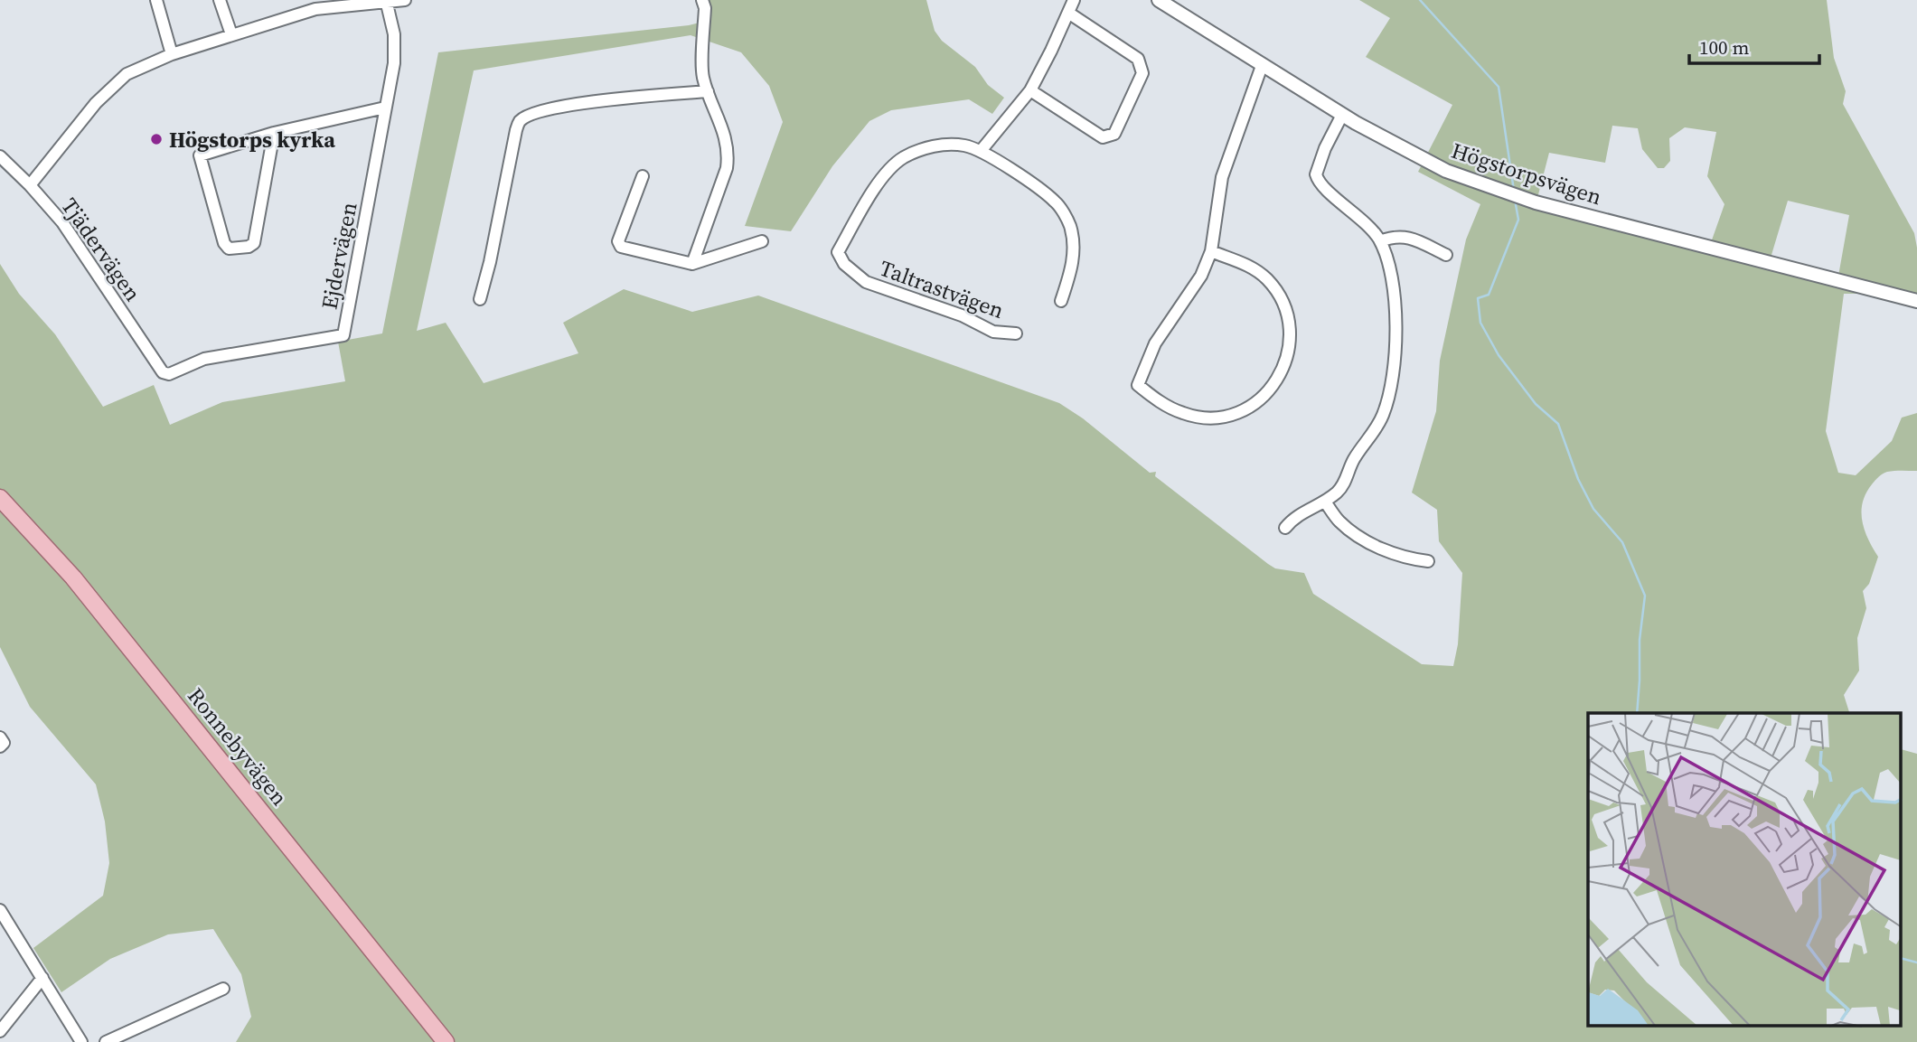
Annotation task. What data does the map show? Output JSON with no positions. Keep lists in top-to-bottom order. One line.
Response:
{"streets":{"main road":["Ronnebyvägen"],"street":["Högstorpsvägen","Tjädervägen","Ejdervägen","Taltrastvägen"]},"crossings":[["Tjädervägen","Ejdervägen"]],"places":["Högstorps kyrka"],"scale_bar":"100 m"}
